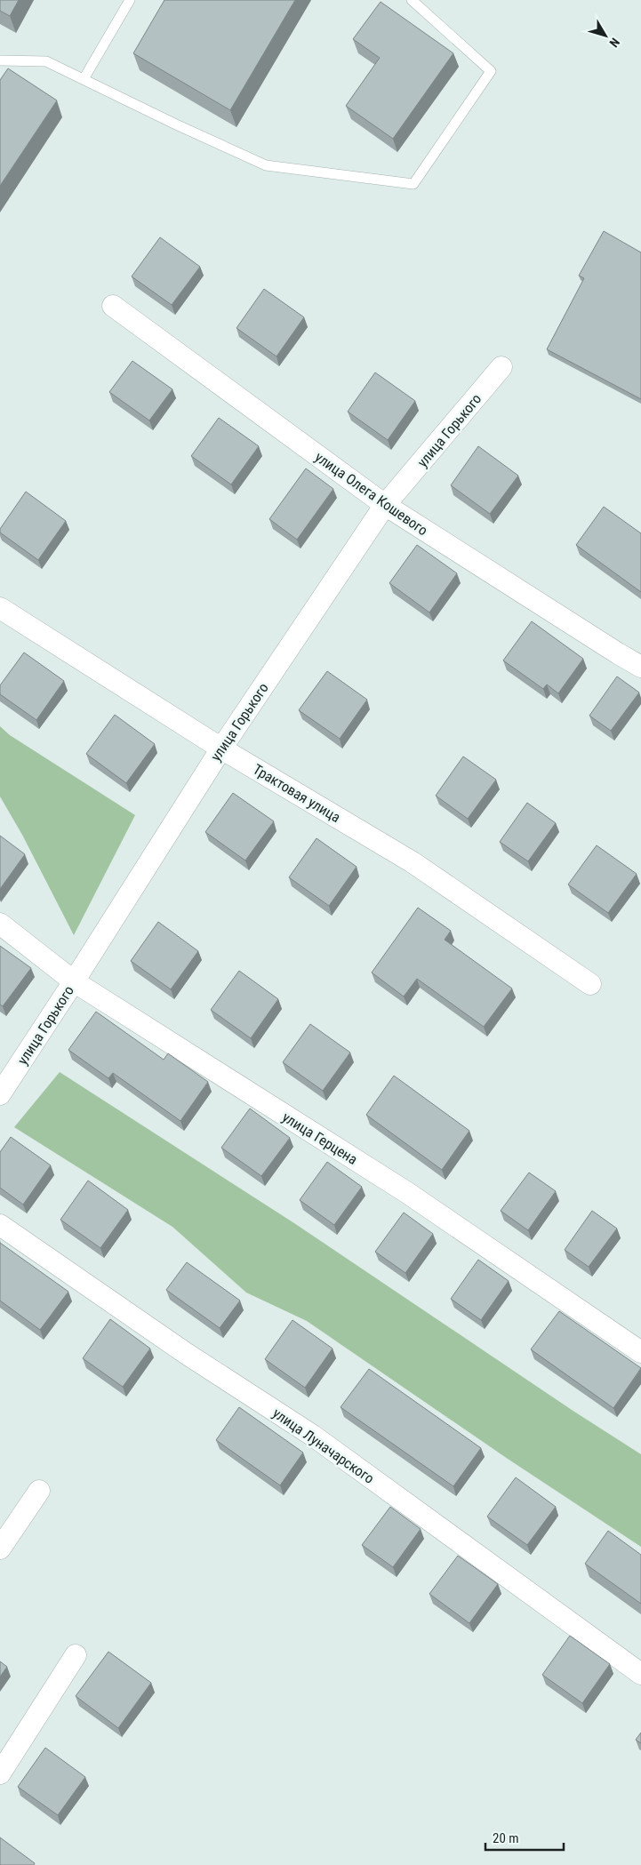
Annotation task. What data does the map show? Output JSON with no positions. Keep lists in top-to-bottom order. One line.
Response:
{"streets":{"street":["улица Горького","улица Олега Кошевого","Трактовая улица","улица Герцена","улица Луначарского"]},"crossings":[["улица Горького","улица Олега Кошевого"],["улица Горького","Трактовая улица"],["улица Горького","улица Герцена"]],"scale_bar":"20 m","north":"bottom right"}
